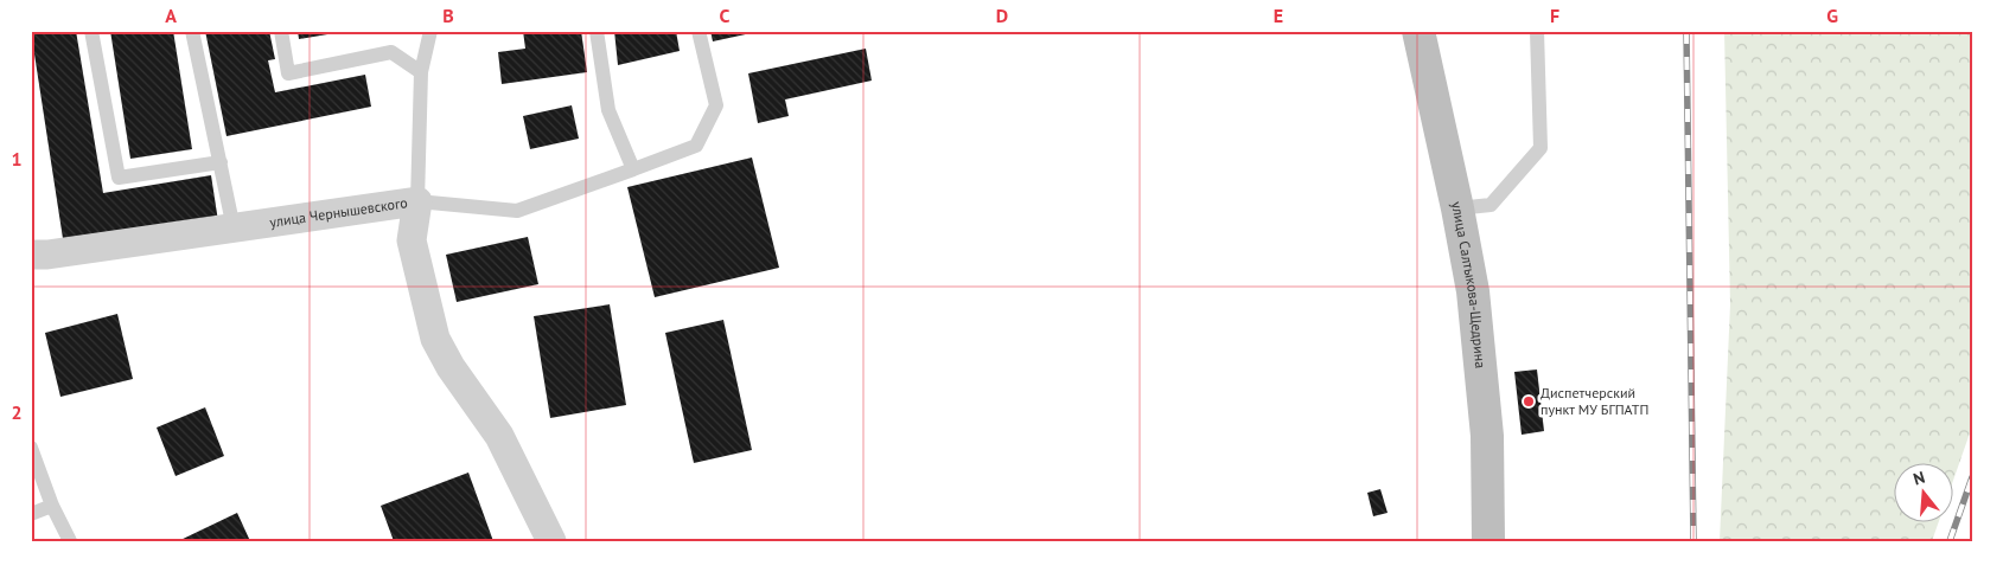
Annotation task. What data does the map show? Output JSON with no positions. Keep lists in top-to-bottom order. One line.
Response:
{"streets":{"street":["улица Чернышевского","улица Салтыкова-Щедрина"]},"places":["Диспетчерский пункт МУ БГПАТП"],"north":"top","grid":{"columns":["A","B","C","D","E","F","G"],"rows":["1","2"]}}
